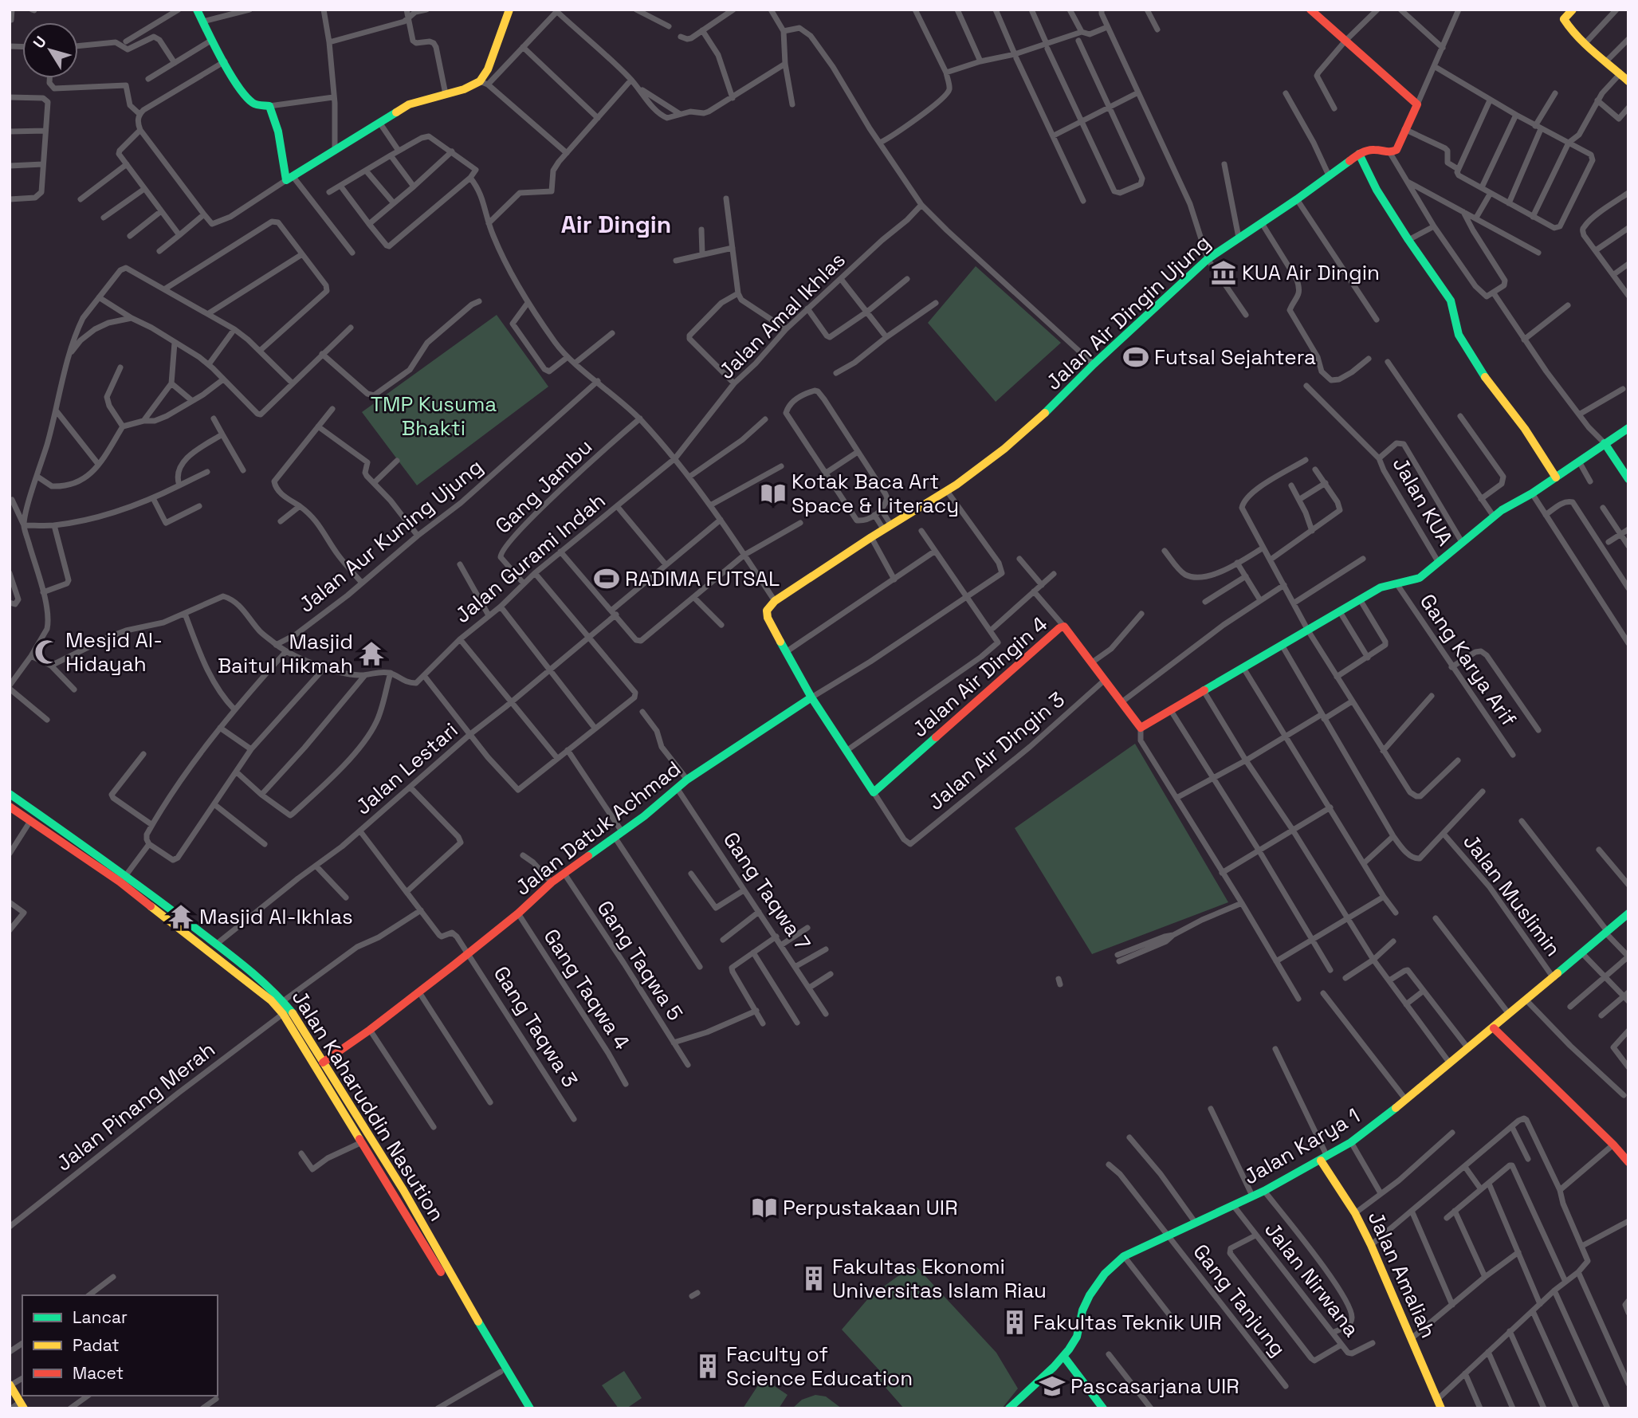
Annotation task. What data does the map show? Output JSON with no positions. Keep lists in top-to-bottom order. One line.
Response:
{"streets":{"main road":["Jalan Air Dingin Ujung","Jalan Air Dingin 4","Jalan Datuk Achmad","Jalan Kaharuddin Nasution","Jalan Karya 1","Jalan Amaliah"],"street":["Jalan Amal Ikhlas","Gang Jambu","Jalan KUA","Jalan Aur Kuning Ujung","Jalan Gurami Indah","Gang Karya Arif","Jalan Air Dingin 3","Jalan Lestari","Gang Taqwa 7","Jalan Muslimin","Gang Taqwa 5","Gang Taqwa 4","Gang Taqwa 3","Jalan Pinang Merah","Jalan Nirwana","Gang Tanjung"]},"crossings":[["Jalan Amal Ikhlas","Jalan Gurami Indah"],["Gang Jambu","Jalan Gurami Indah"],["Jalan Air Dingin 4","Jalan Air Dingin 3"],["Jalan Lestari","Jalan Kaharuddin Nasution"],["Jalan Datuk Achmad","Gang Taqwa 7"],["Jalan Datuk Achmad","Gang Taqwa 5"],["Jalan Datuk Achmad","Gang Taqwa 4"],["Jalan Datuk Achmad","Gang Taqwa 3"],["Jalan Datuk Achmad","Jalan Kaharuddin Nasution"],["Jalan Muslimin","Jalan Karya 1"],["Jalan Kaharuddin Nasution","Jalan Pinang Merah"],["Jalan Karya 1","Jalan Amaliah"],["Jalan Karya 1","Jalan Nirwana"],["Jalan Karya 1","Gang Tanjung"]],"districts":["Air Dingin"],"parks":["TMP Kusuma Bhakti"],"places":{"museum":["KUA Air Dingin"],"sports":["Futsal Sejahtera","RADIMA FUTSAL"],"library":["Kotak Baca Art Space & Literacy","Perpustakaan UIR"],"mosque":["Mesjid Al- Hidayah"],"temple":["Masjid Baitul Hikmah","Masjid Al-Ikhlas"],"building":["Fakultas Ekonomi Universitas Islam Riau","Fakultas Teknik UIR","Faculty of Science Education"],"school or university":["Pascasarjana UIR"]},"legend":["Lancar","Padat","Macet"],"north":"top left"}
